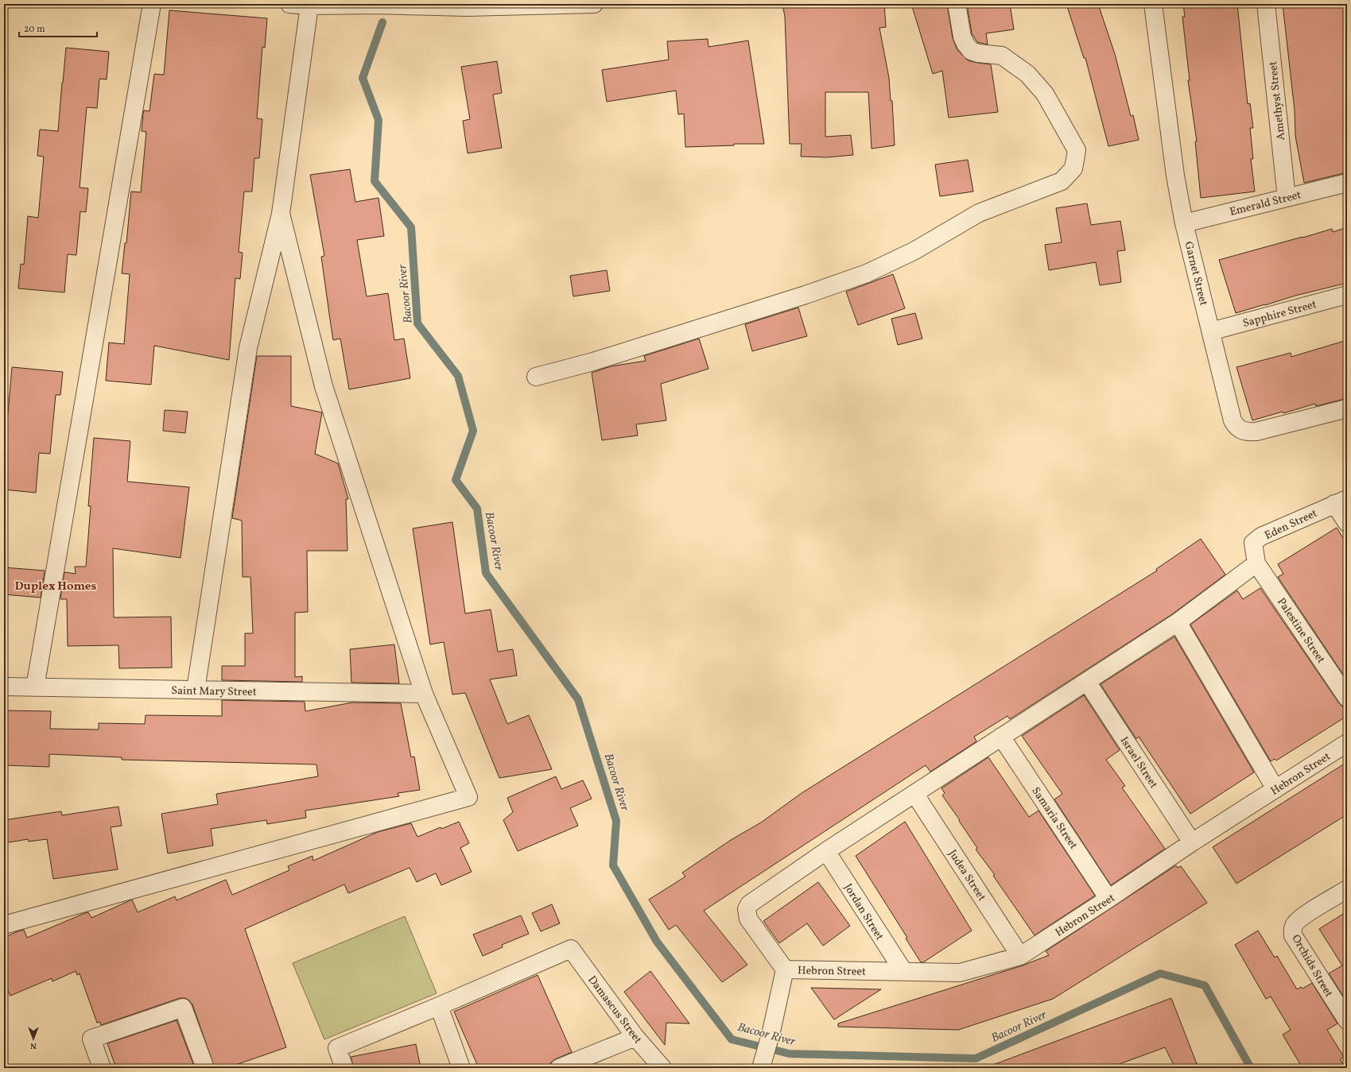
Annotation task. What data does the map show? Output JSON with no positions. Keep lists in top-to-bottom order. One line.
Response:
{"streets":{"street":["Amethyst Street","Emerald Street","Garnet Street","Sapphire Street","Eden Street","Palestine Street","Saint Mary Street","Israel Street","Hebron Street","Samaria Street","Judea Street","Jordan Street","Orchids Street","Damascus Street"]},"crossings":[["Amethyst Street","Emerald Street"],["Emerald Street","Garnet Street"],["Garnet Street","Sapphire Street"],["Eden Street","Palestine Street"],["Israel Street","Hebron Street"],["Hebron Street","Samaria Street"],["Hebron Street","Judea Street"],["Hebron Street","Jordan Street"]],"districts":["Duplex Homes"],"water":["Bacoor River"],"scale_bar":"20 m","north":"bottom"}
